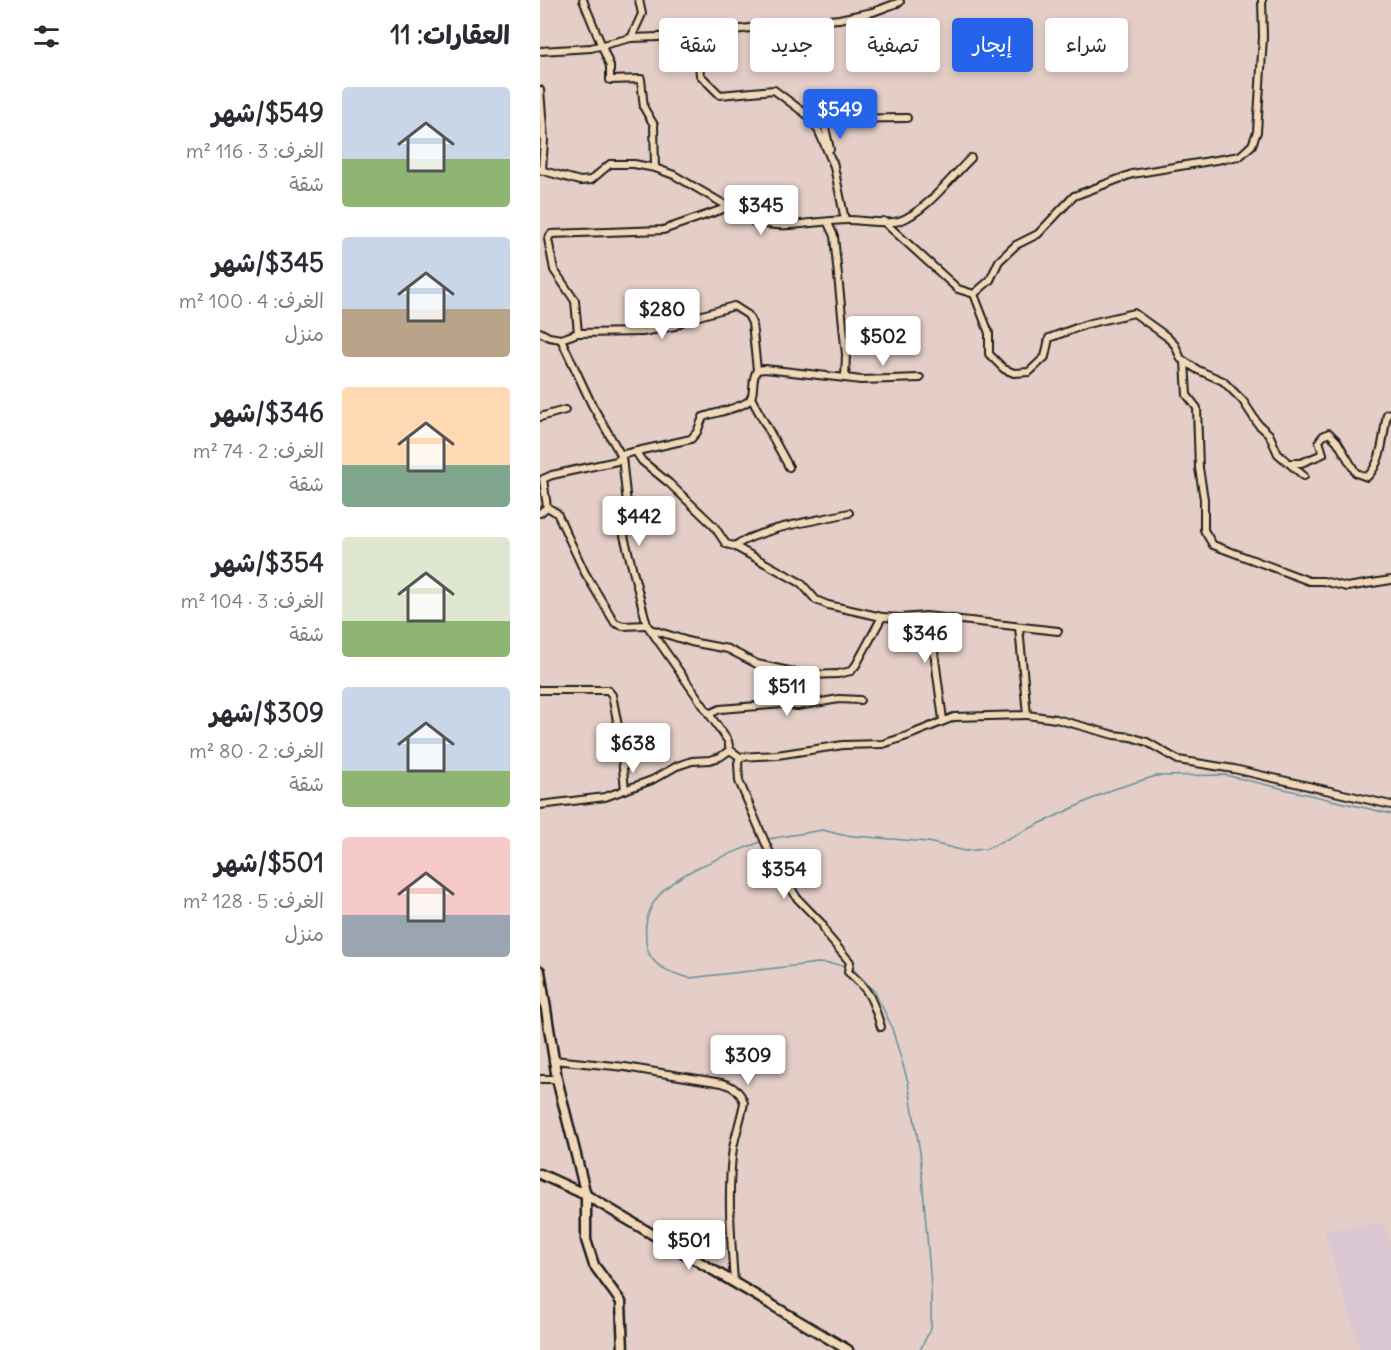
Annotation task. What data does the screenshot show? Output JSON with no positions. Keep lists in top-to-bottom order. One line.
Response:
{"page":{"heading":"العقارات: 11","chip":["شراء","إيجار","تصفية","جديد","شقة"],"list":[{"name":"$549/شهر","note":"الغرف: 3 · 116 m² · شقة"},{"name":"$345/شهر","note":"الغرف: 4 · 100 m² · منزل"},{"name":"$346/شهر","note":"الغرف: 2 · 74 m² · شقة"},{"name":"$354/شهر","note":"الغرف: 3 · 104 m² · شقة"},{"name":"$309/شهر","note":"الغرف: 2 · 80 m² · شقة"},{"name":"$501/شهر","note":"الغرف: 5 · 128 m² · منزل"}],"price":["$549","$345","$280","$502","$442","$346","$511","$638","$354","$309","$501"]}}
